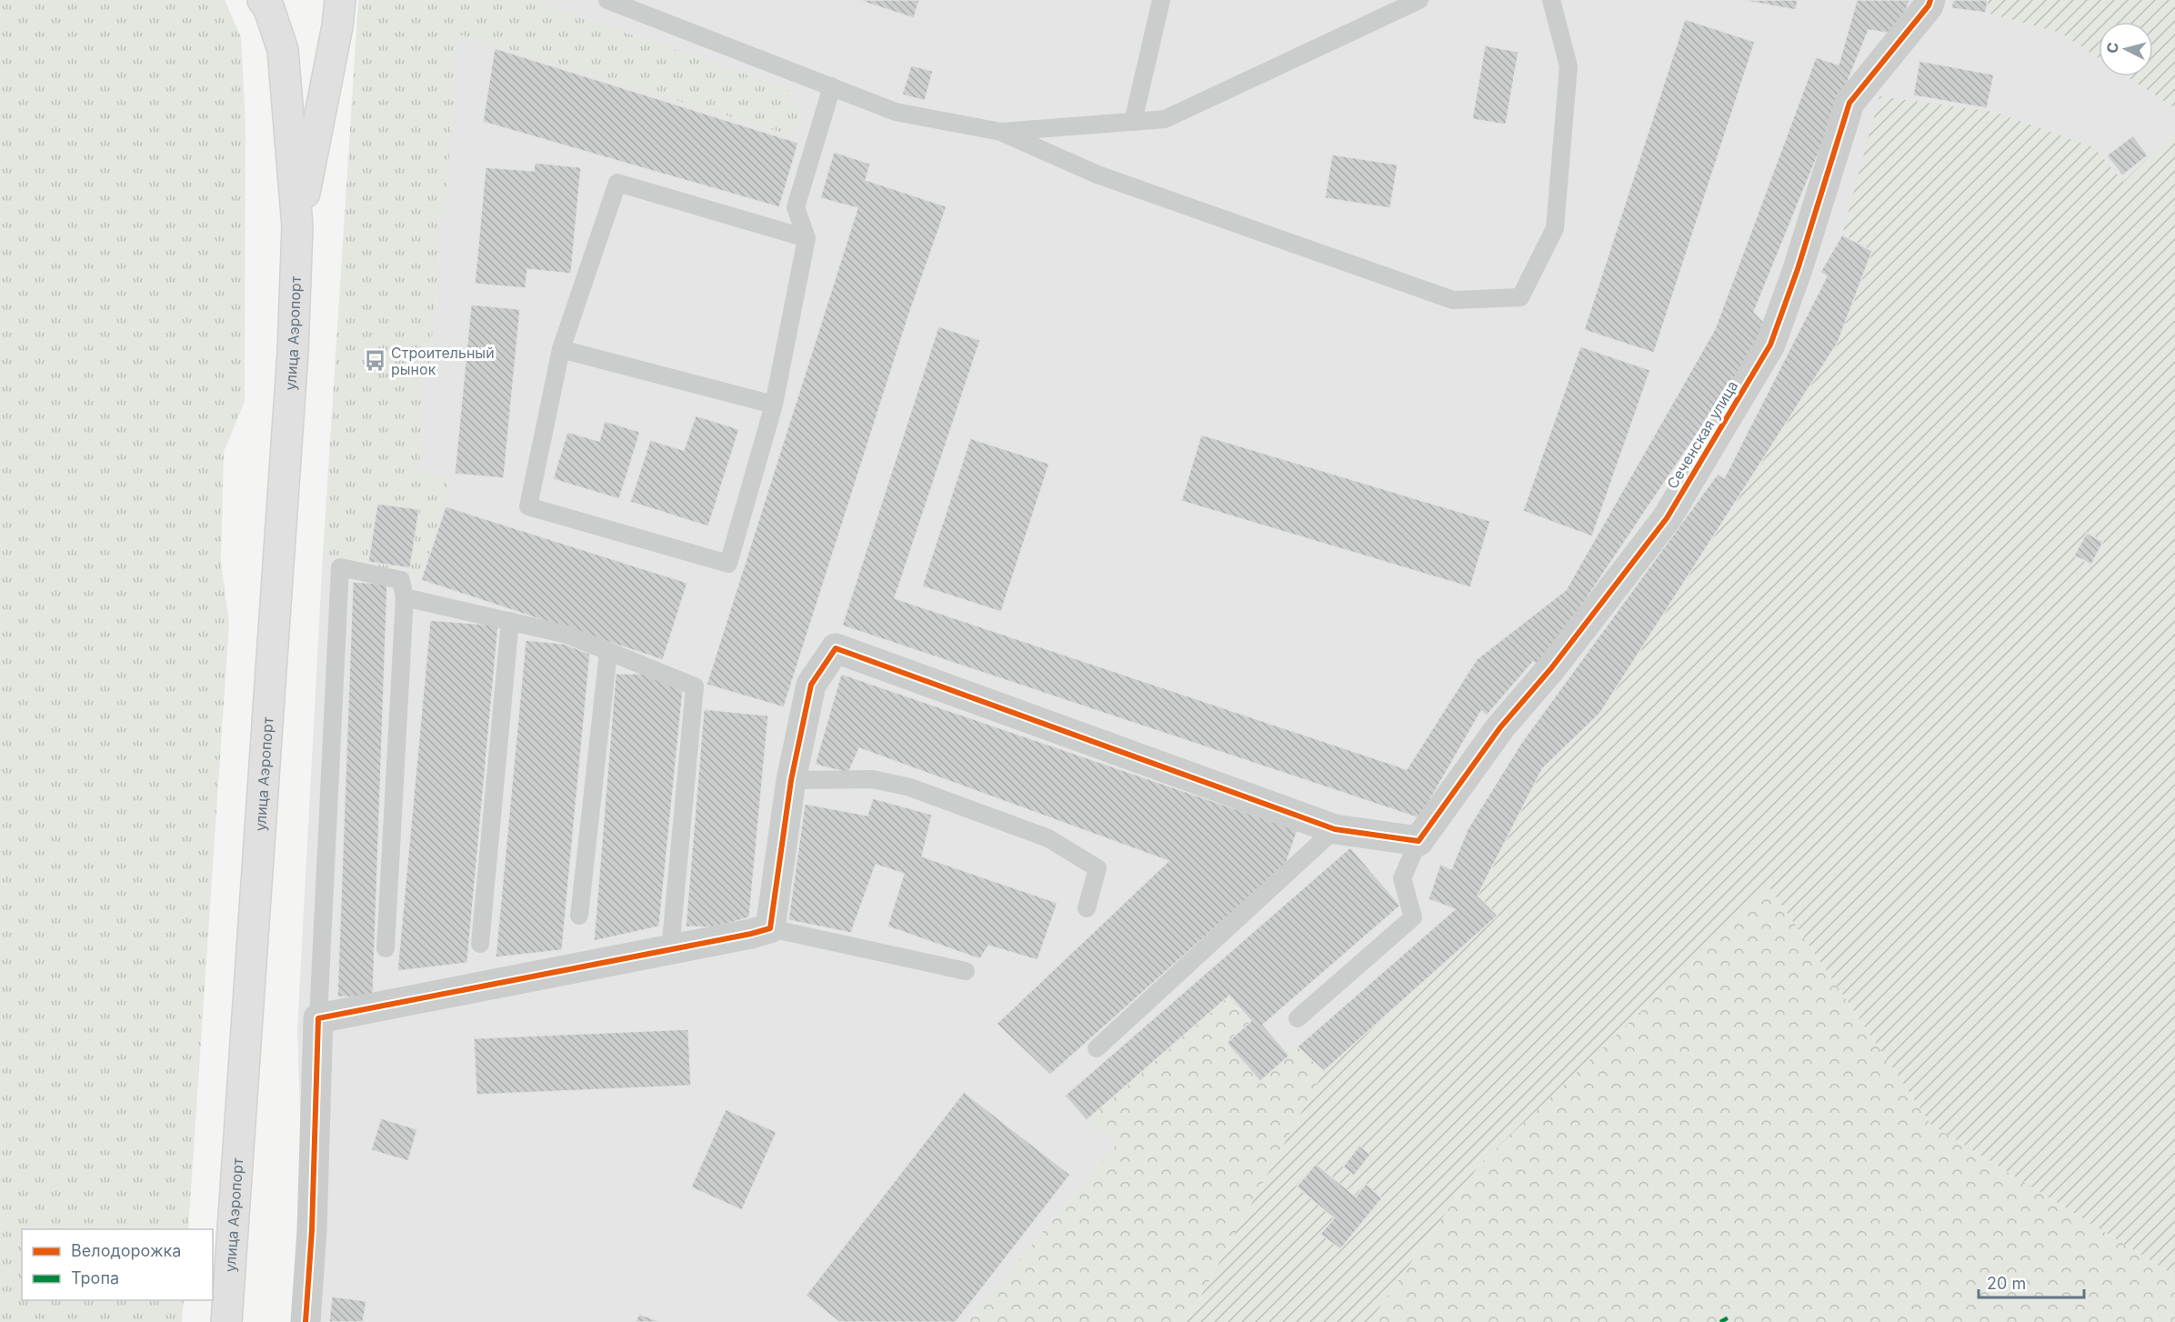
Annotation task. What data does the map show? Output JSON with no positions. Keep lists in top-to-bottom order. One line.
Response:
{"streets":{"main road":["улица Аэропорт"],"street":["Сеченская улица"]},"places":{"bus stop":["Строительный рынок"]},"legend":["Велодорожка","Тропа"],"scale_bar":"20 m","north":"left"}
